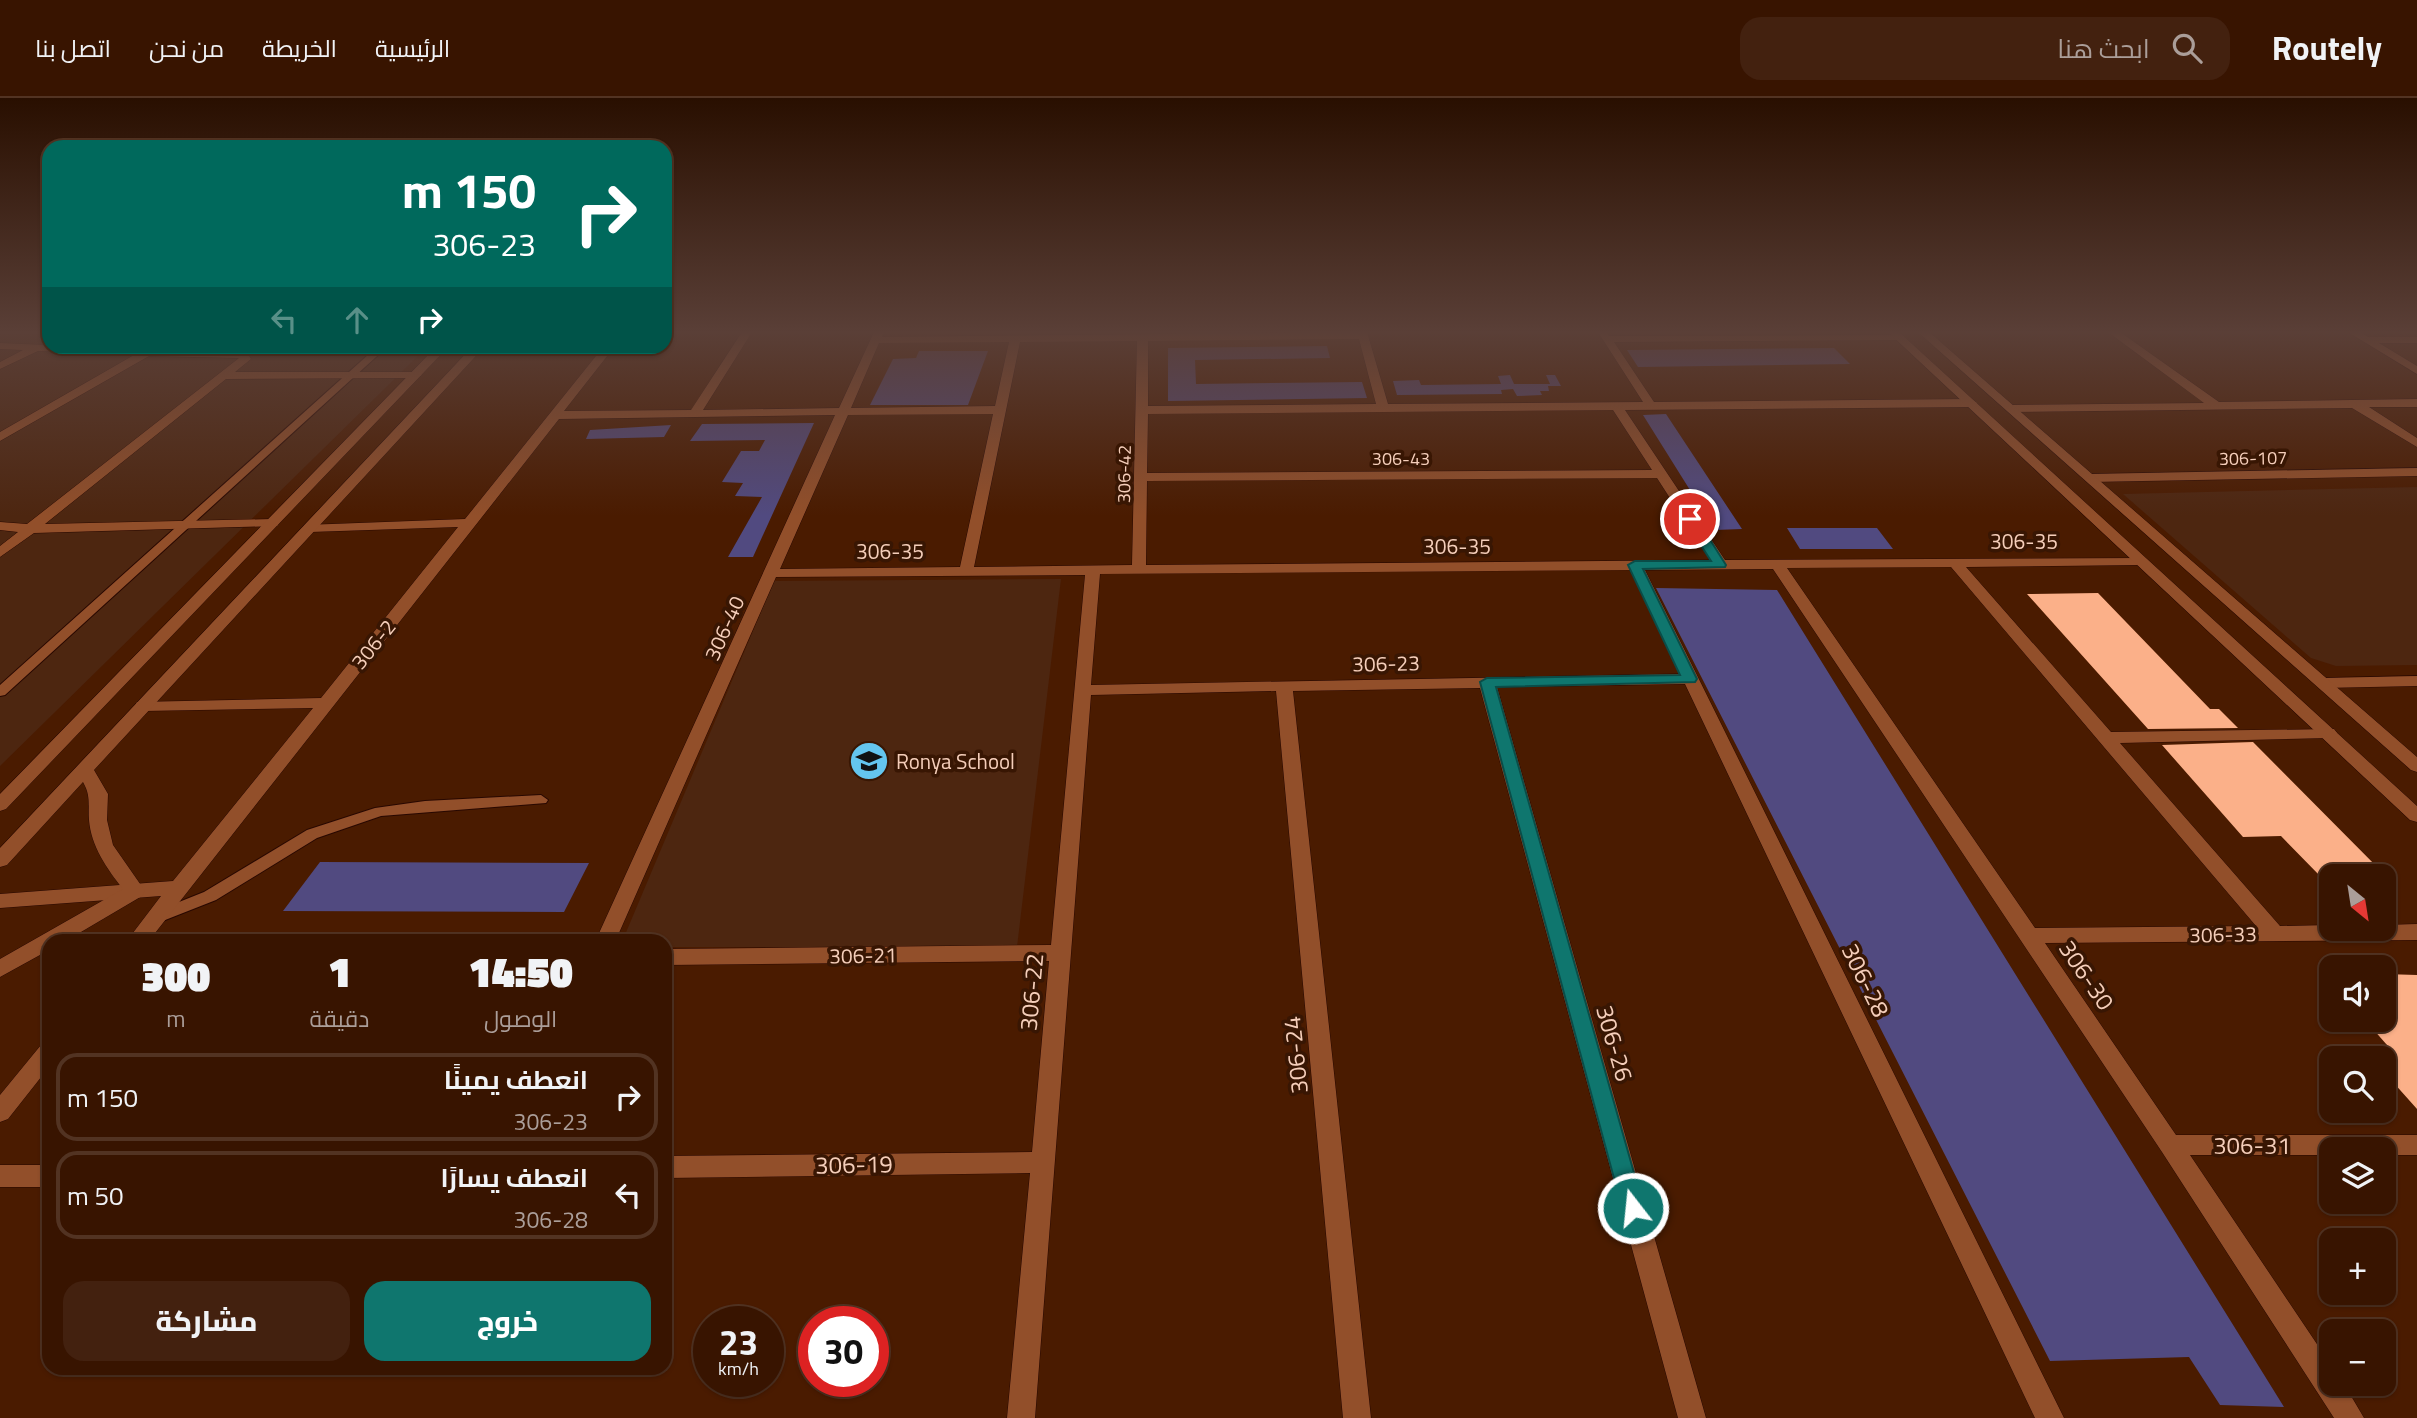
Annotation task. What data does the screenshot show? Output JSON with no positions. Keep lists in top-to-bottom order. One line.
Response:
{"streets":{"street":["306-43","306-107","306-42","306-35","306-40","306-2","306-23","306-33","306-21","306-30","306-28","306-22","306-26","306-24","306-31","306-19"]},"crossings":[["306-43","306-42"],["306-42","306-35"],["306-35","306-40"],["306-35","306-30"],["306-35","306-28"],["306-35","306-22"],["306-23","306-28"],["306-23","306-22"],["306-23","306-26"],["306-23","306-24"],["306-33","306-30"],["306-21","306-22"],["306-30","306-31"],["306-22","306-19"]],"places":{"school or university":["Ronya School"]},"north":"bottom right","page":{"header":"Routely","search":"ابحث هنا","nav":["الرئيسية","الخريطة","من نحن","اتصل بنا"],"turn":["150 m","306-23"],"map_buttons":["+","−"],"eta":["14:50","الوصول","1","دقيقة","300","m"],"list":[{"name":"انعطف يمينًا","note":"306-23","value":"150 m"},{"name":"انعطف يسارًا","note":"306-28","value":"50 m"}],"buttons":["خروج","مشاركة"],"speed":"23 km/h","limit":"30"}}
